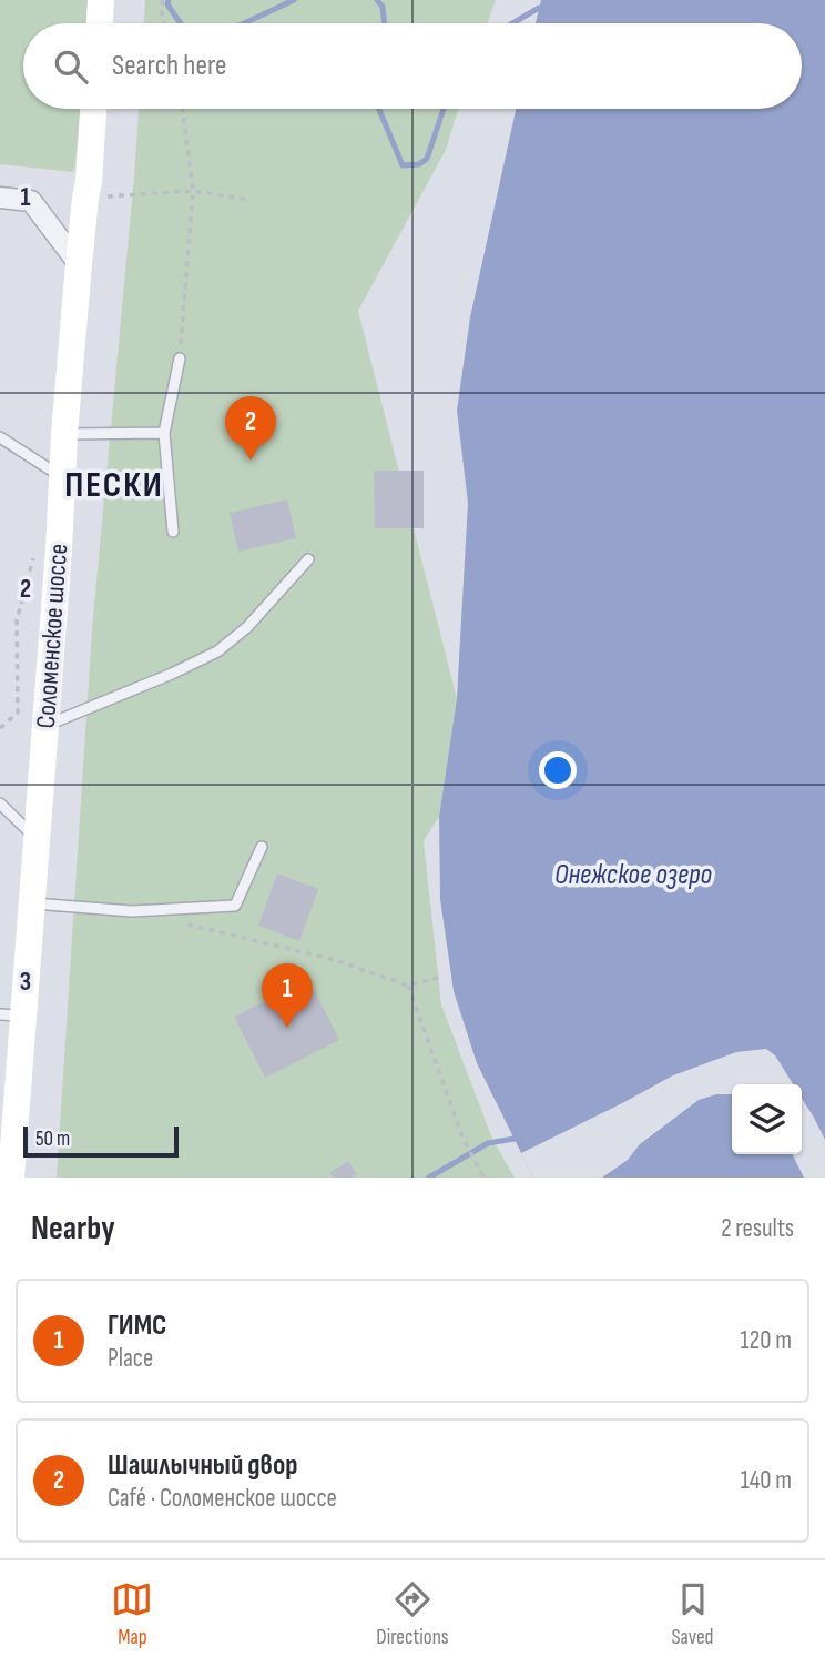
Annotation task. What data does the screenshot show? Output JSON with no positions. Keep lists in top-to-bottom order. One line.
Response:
{"streets":{"main road":["Соломенское шоссе"]},"districts":["ПЕСКИ"],"water":["Онежское озеро"],"scale_bar":"50 m","page":{"search":"Search here","pins":["2","1"],"scale":"50 m","heading":["Nearby","2 results"],"list":[{"mark":"1","name":"ГИМС","note":"Place","value":"120 m"},{"mark":"2","name":"Шашлычный двор","note":"Café · Соломенское шоссе","value":"140 m"}],"nav":["Map","Directions","Saved"]},"grid":{"rows":["1","2","3"]}}
